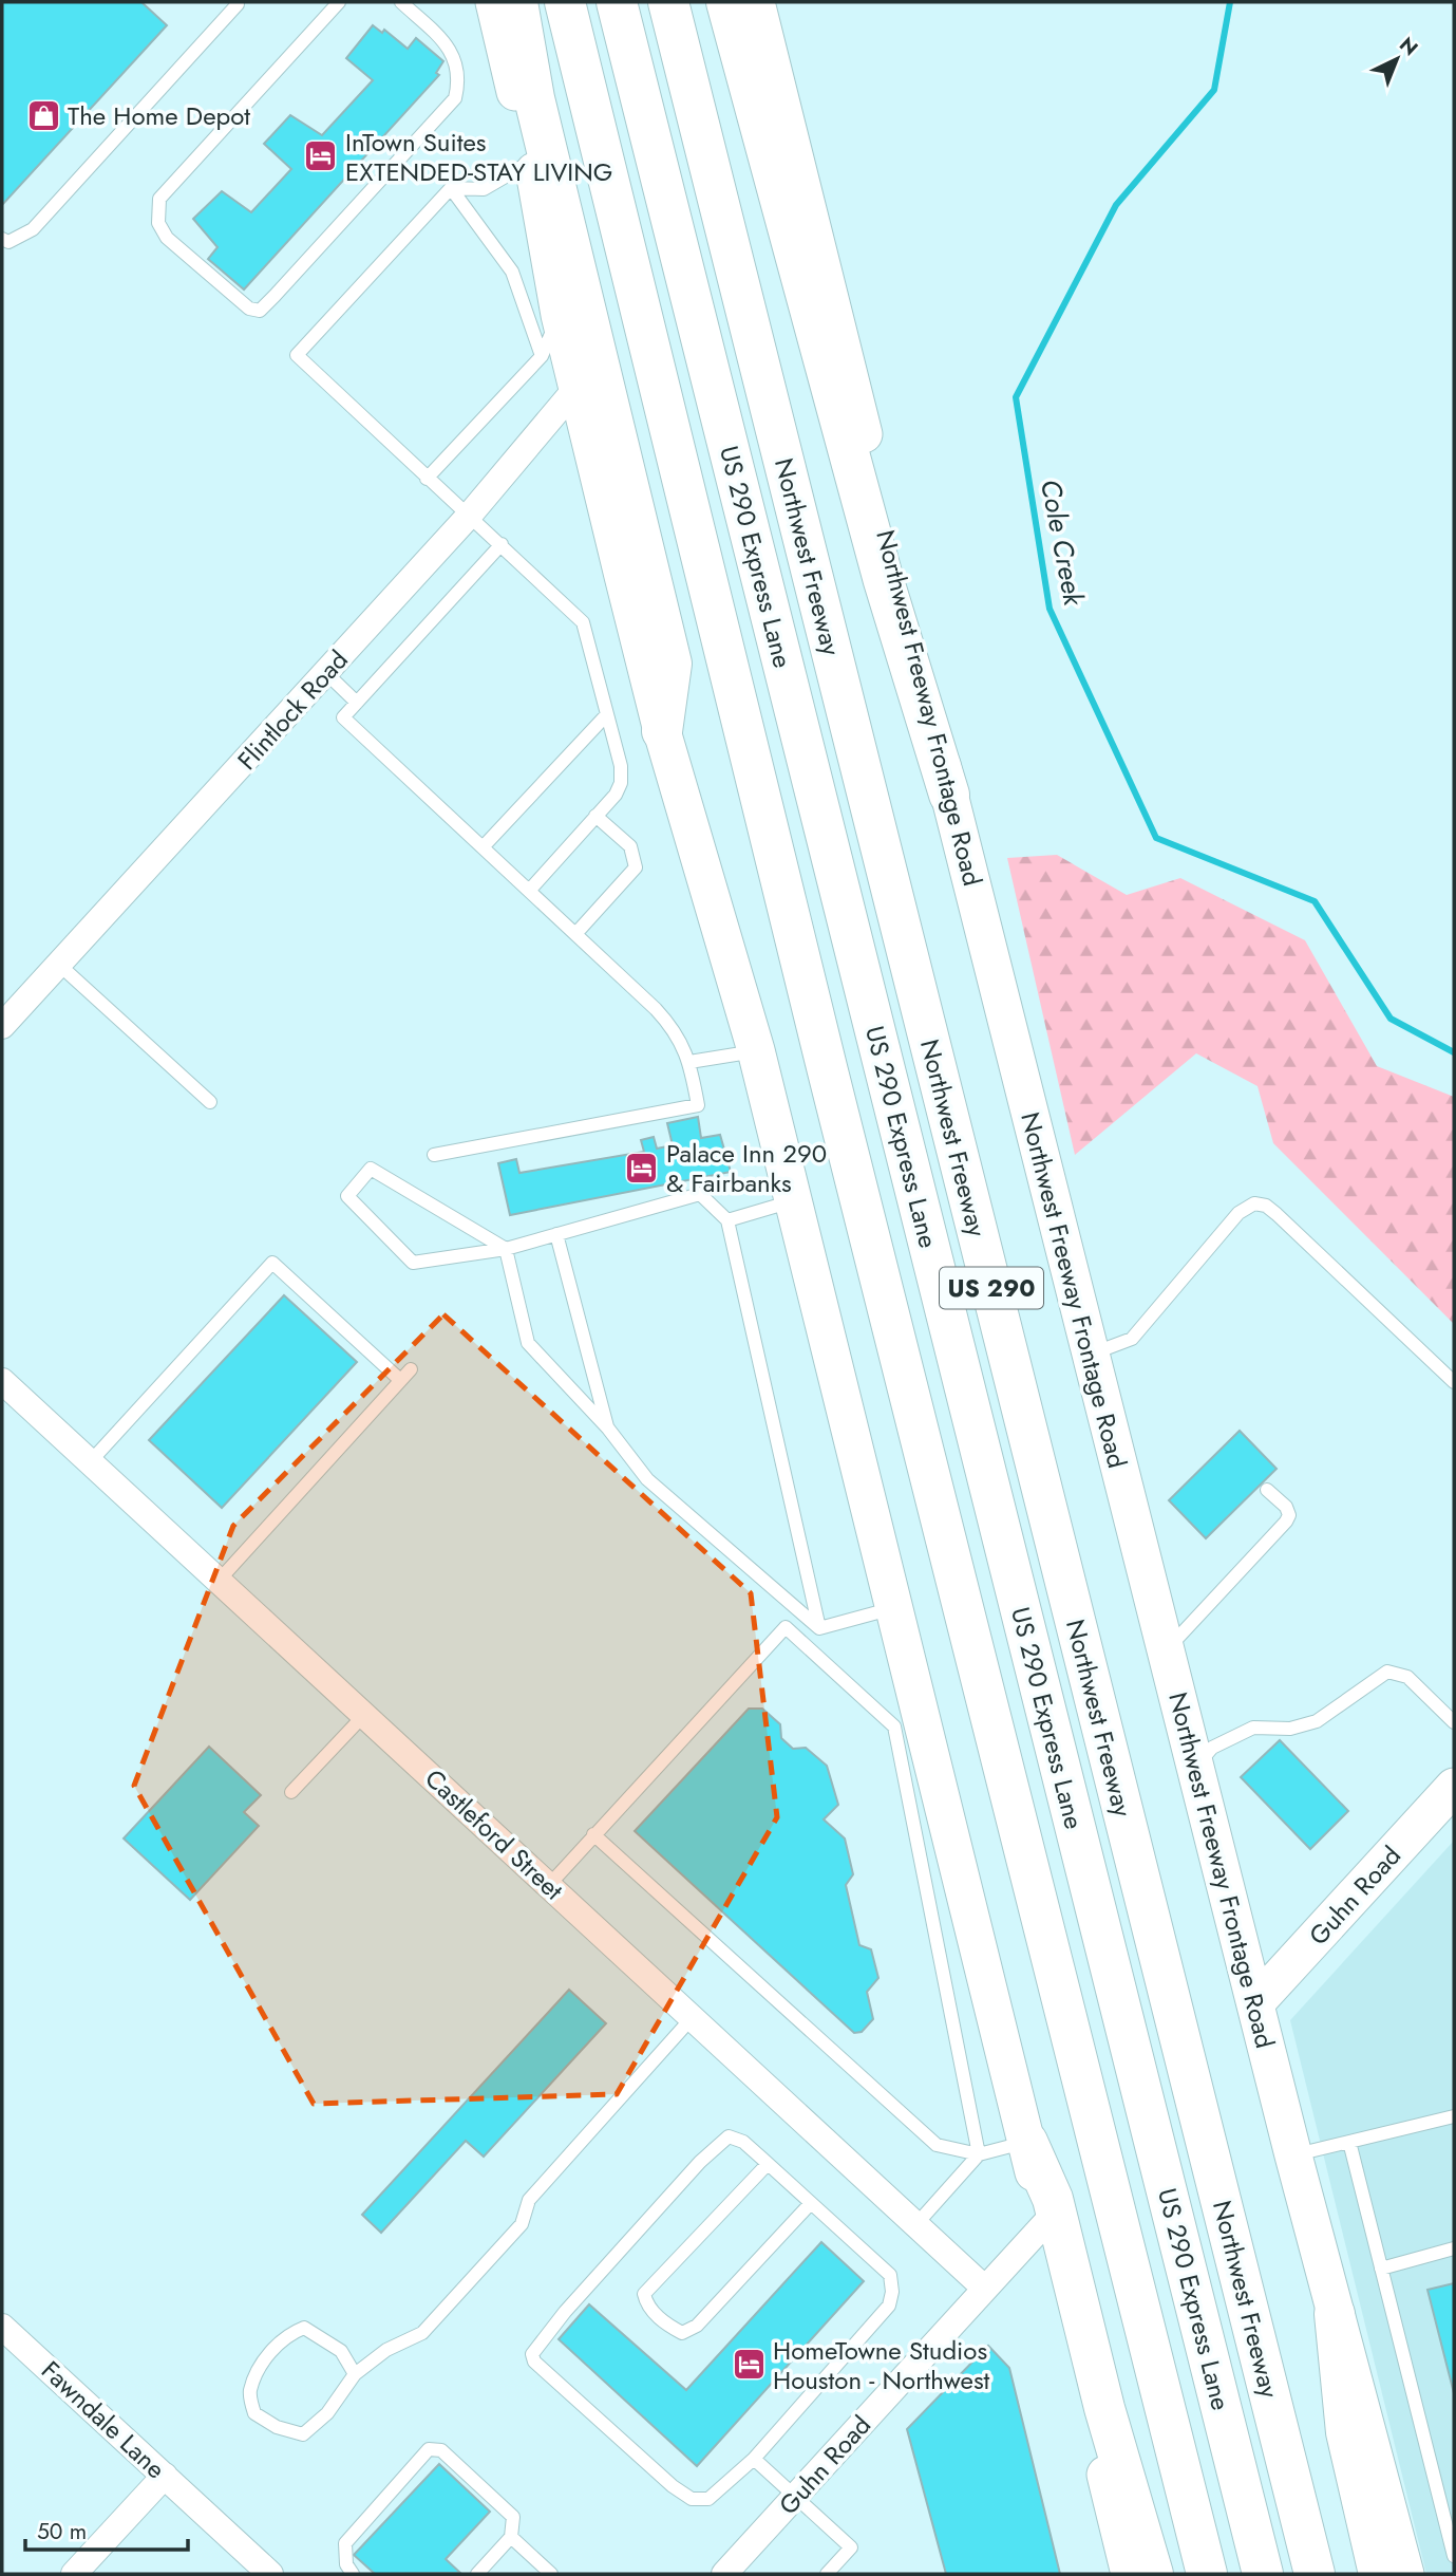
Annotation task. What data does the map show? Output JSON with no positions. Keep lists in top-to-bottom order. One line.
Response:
{"streets":{"highway":["US 290 Express Lane","Northwest Freeway","US 290"],"main road":["Northwest Freeway Frontage Road","Guhn Road"],"street":["Flintlock Road","Castleford Street","Fawndale Lane"]},"crossings":[["Northwest Freeway Frontage Road","Guhn Road"],["Castleford Street","Guhn Road"]],"water":["Cole Creek"],"places":{"shop":["The Home Depot"],"hotel":["InTown Suites EXTENDED-STAY LIVING","Palace Inn 290 & Fairbanks","HomeTowne Studios Houston - Northwest"]},"scale_bar":"50 m","north":"top right"}
